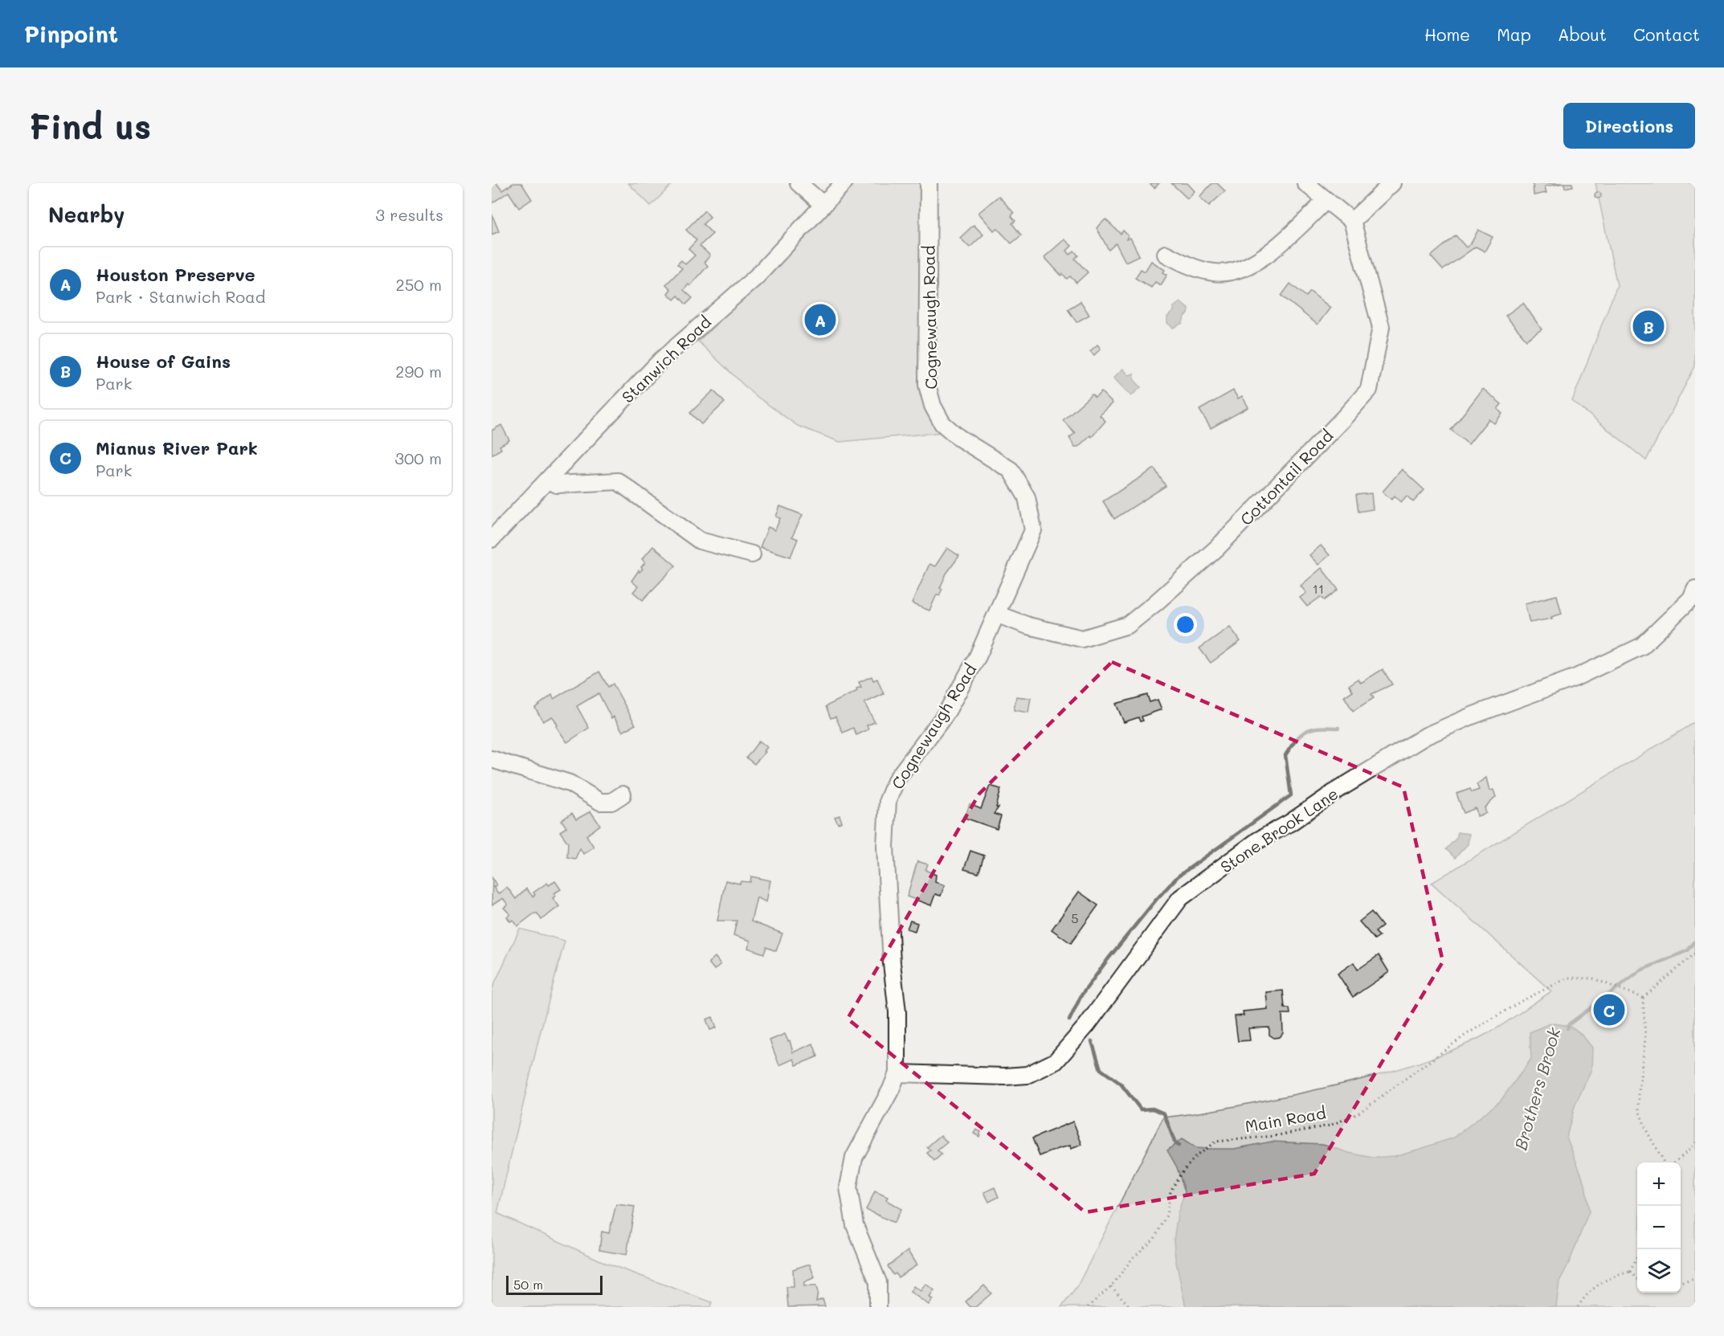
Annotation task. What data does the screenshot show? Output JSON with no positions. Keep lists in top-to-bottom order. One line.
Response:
{"streets":{"street":["Cognewaugh Road","Stanwich Road","Cottontail Road","Stone Brook Lane"],"path":["Main Road"]},"crossings":[["Cognewaugh Road","Cottontail Road"],["Cognewaugh Road","Stone Brook Lane"]],"water":["Brothers Brook"],"house_numbers":["11","5"],"scale_bar":"50 m","page":{"header":"Pinpoint","nav":["Home","Map","About","Contact"],"buttons":"Directions","title":"Find us","heading":["Nearby","3 results"],"list":[{"mark":"A","name":"Houston Preserve","note":"Park · Stanwich Road","value":"250 m"},{"mark":"B","name":"House of Gains","note":"Park","value":"290 m"},{"mark":"C","name":"Mianus River Park","note":"Park","value":"300 m"}],"pins":["A","B","C"],"map_buttons":["+","−"],"scale":"50 m"}}
